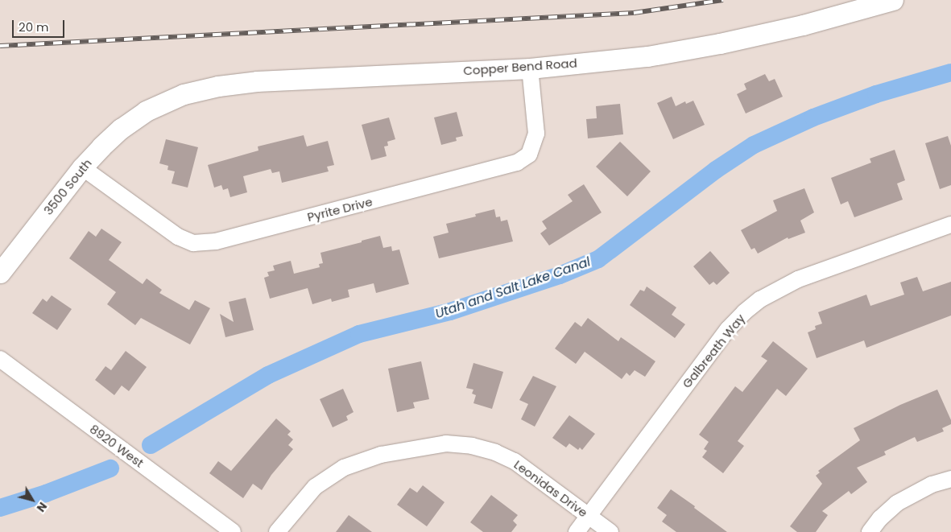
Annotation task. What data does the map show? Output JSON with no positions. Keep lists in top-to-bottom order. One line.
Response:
{"streets":{"street":["Copper Bend Road","3500 South","Pyrite Drive","Galbreath Way","8920 West","Leonidas Drive"]},"crossings":[["Copper Bend Road","3500 South"],["Copper Bend Road","Pyrite Drive"],["3500 South","Pyrite Drive"],["Galbreath Way","Leonidas Drive"]],"water":["Utah and Salt Lake Canal"],"scale_bar":"20 m","north":"bottom right"}
